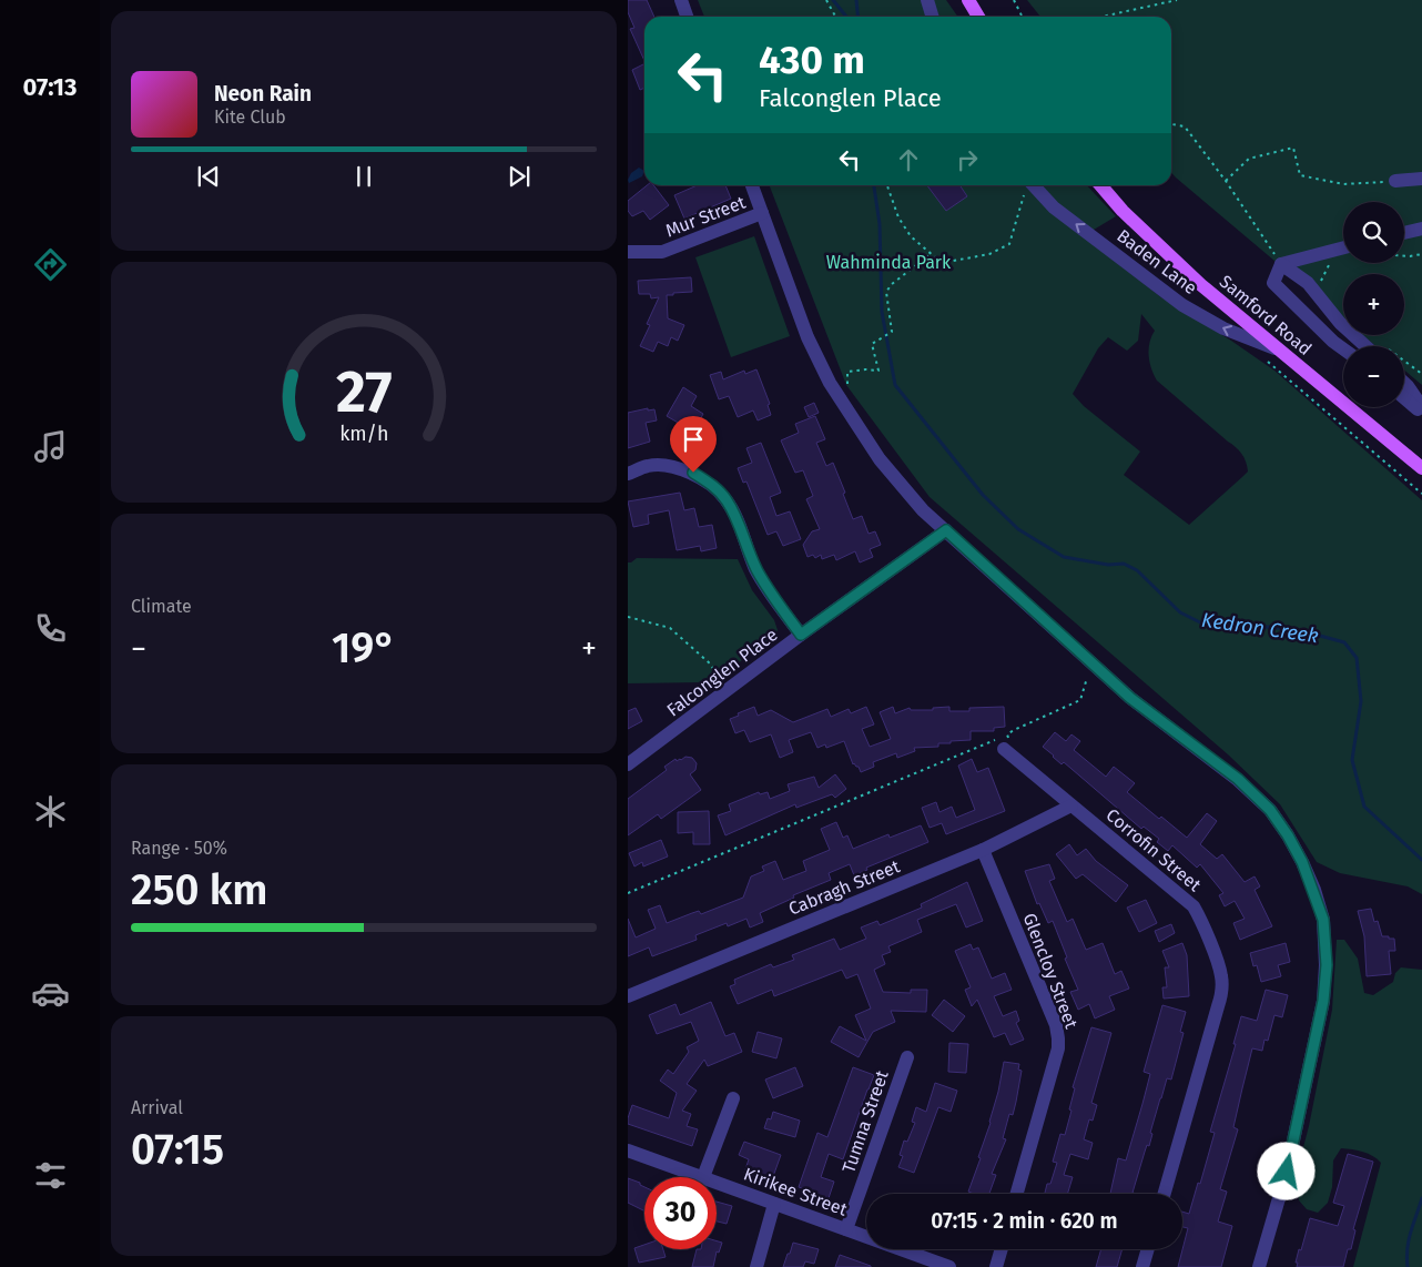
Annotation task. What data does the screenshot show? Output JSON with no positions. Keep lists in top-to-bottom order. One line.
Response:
{"streets":{"main road":["Samford Road"],"street":["Mur Street","Baden Lane","Falconglen Place","Corrofin Street","Cabragh Street","Glencloy Street","Tumna Street","Kirikee Street"]},"crossings":[["Baden Lane","Samford Road"],["Corrofin Street","Cabragh Street"],["Cabragh Street","Glencloy Street"],["Tumna Street","Kirikee Street"]],"one_way":["Baden Lane"],"water":["Kedron Creek"],"parks":["Wahminda Park"],"page":{"tabs":"07:13","turn":["430 m","Falconglen Place"],"song":["Neon Rain","Kite Club"],"map_buttons":["+","−"],"tile":["Climate",["Range · 50%","250 km"],["Arrival","07:15"]],"heat":["−","19°","+"],"limit":"30","trip":"07:15 · 2 min · 620 m","gauge":["27","km/h"]}}
